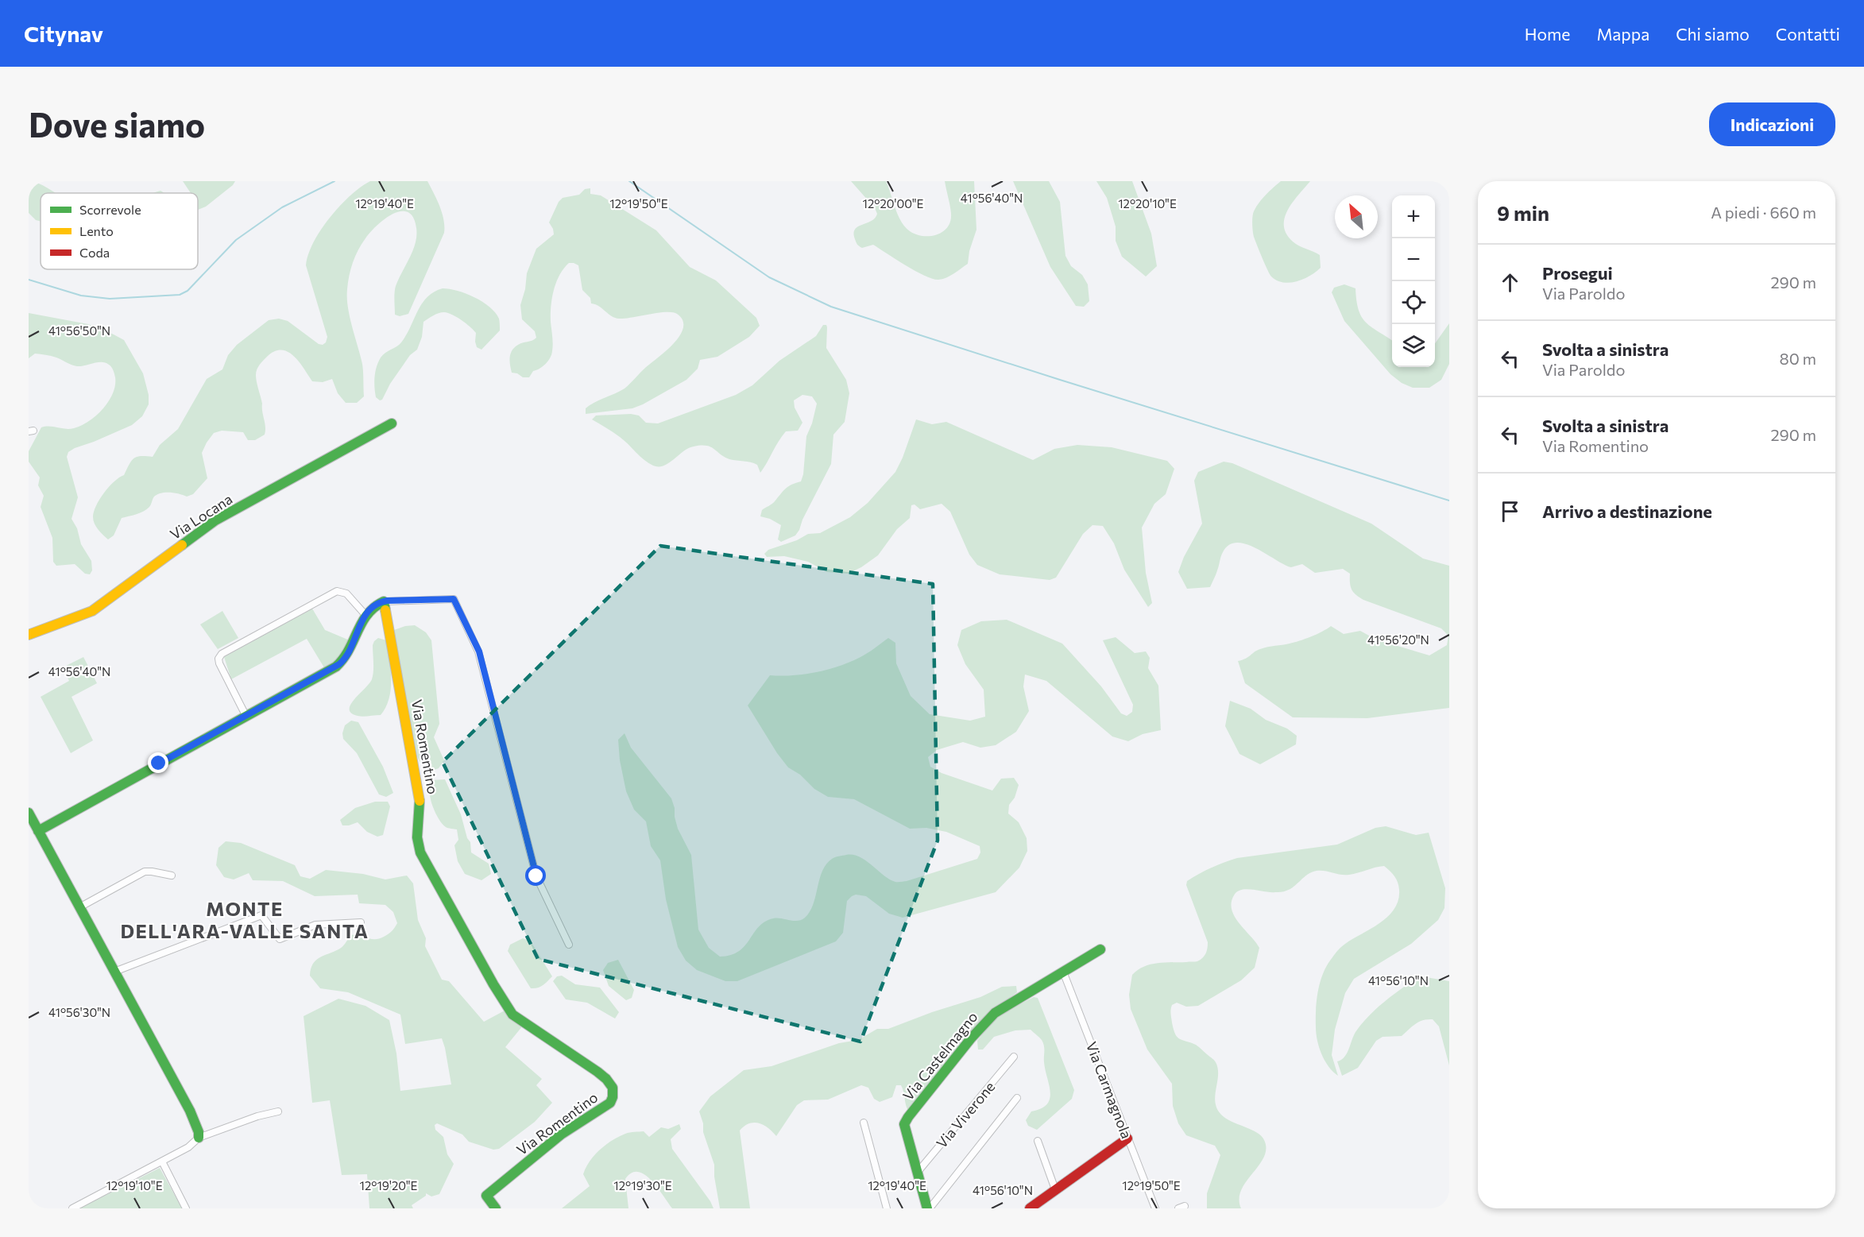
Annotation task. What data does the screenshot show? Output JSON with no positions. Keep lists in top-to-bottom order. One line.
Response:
{"streets":{"street":["Via Locana","Via Romentino","Via Castelmagno","Via Carmagnola","Via Viverone"]},"crossings":[["Via Castelmagno","Via Carmagnola"],["Via Castelmagno","Via Viverone"]],"districts":["MONTE DELL'ARA-VALLE SANTA"],"legend":["Scorrevole","Lento","Coda"],"north":"top left","page":{"header":"Citynav","nav":["Home","Mappa","Chi siamo","Contatti"],"buttons":"Indicazioni","title":"Dove siamo","heading":["9 min","A piedi · 660 m"],"map_buttons":["+","−"],"list":[["Prosegui","Via Paroldo","290 m"],["Svolta a sinistra","Via Paroldo","80 m"],["Svolta a sinistra","Via Romentino","290 m"],"Arrivo a destinazione"]},"coordinates":["41°56'40\"N","12°19'40\"E","12°19'50\"E","12°20'00\"E","12°20'10\"E","41°56'50\"N","41°56'20\"N","41°56'10\"N","41°56'30\"N","12°19'10\"E","12°19'20\"E","12°19'30\"E"]}
